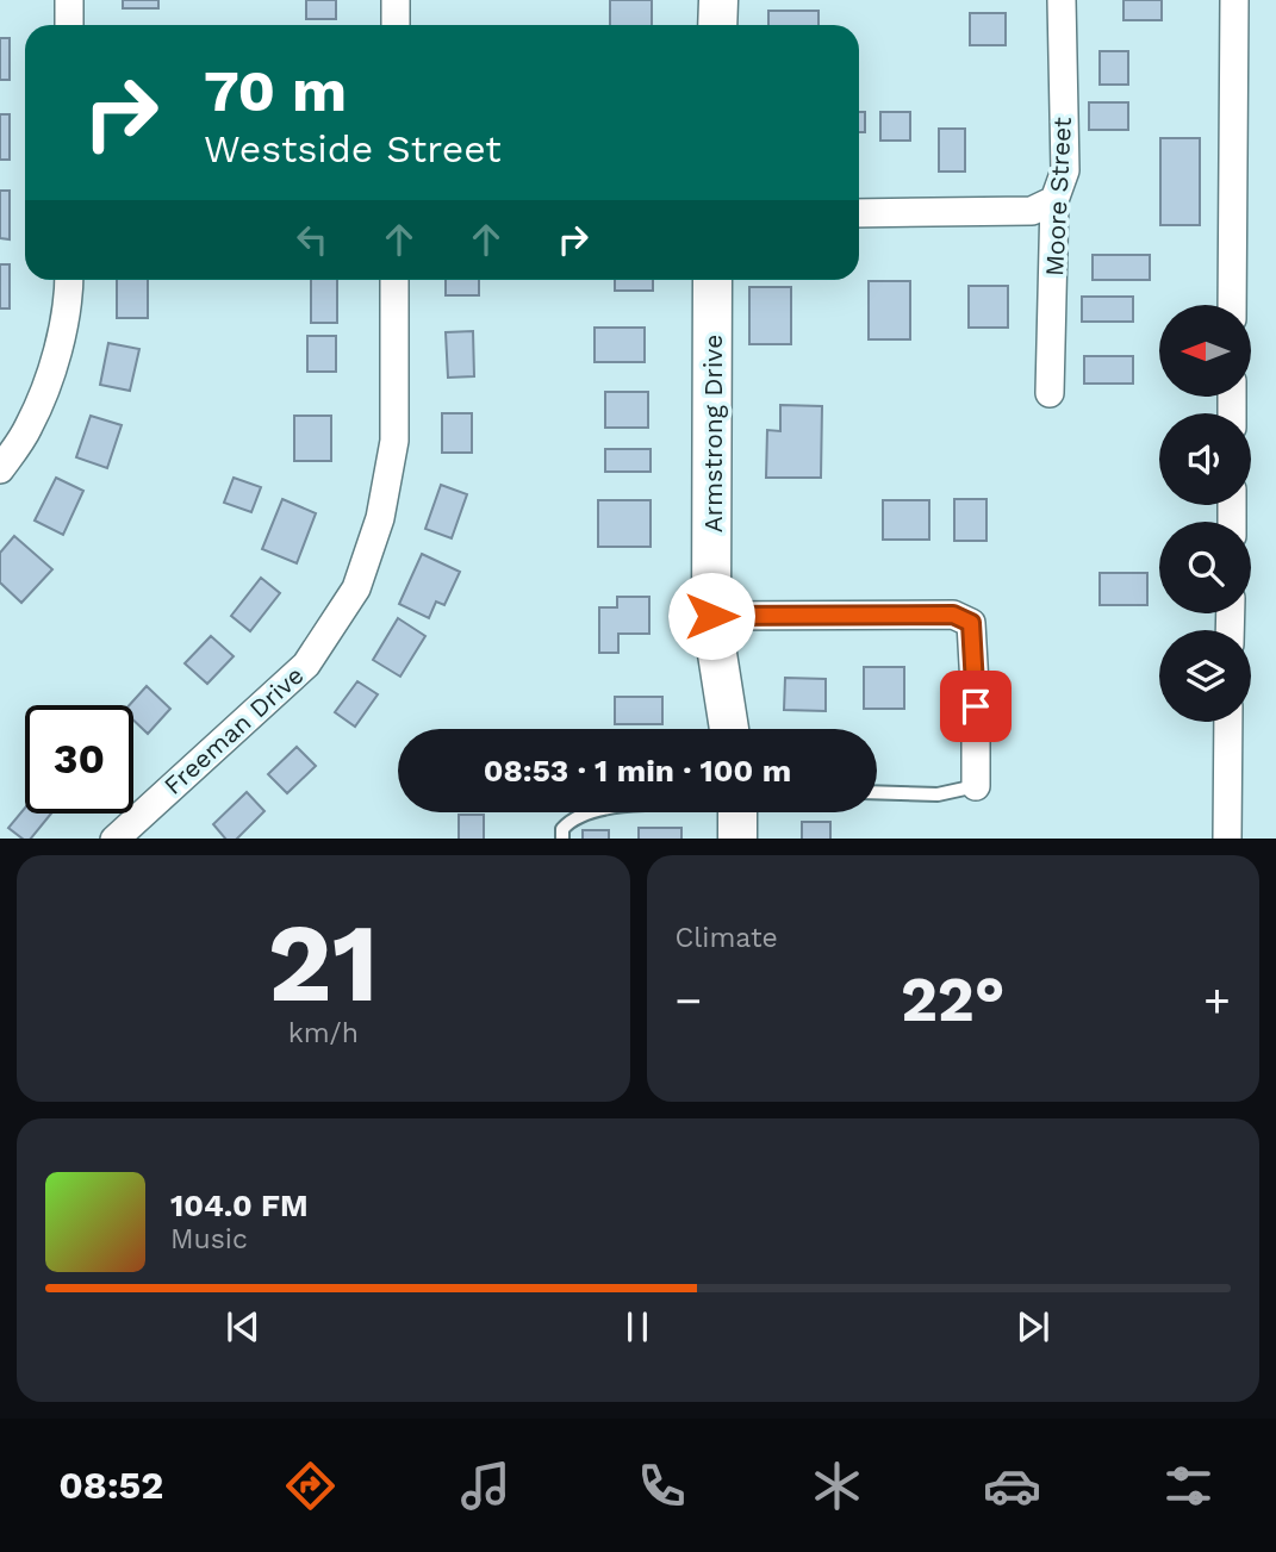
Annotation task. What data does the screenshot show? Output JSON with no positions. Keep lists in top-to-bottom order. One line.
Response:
{"streets":{"street":["Moore Street","Armstrong Drive","Freeman Drive"]},"north":"left","page":{"turn":["70 m","Westside Street"],"limit":"30","trip":"08:53 · 1 min · 100 m","tile":[["21","km/h"],"Climate"],"heat":["−","22°","+"],"song":["104.0 FM","Music"],"tabs":"08:52"}}
